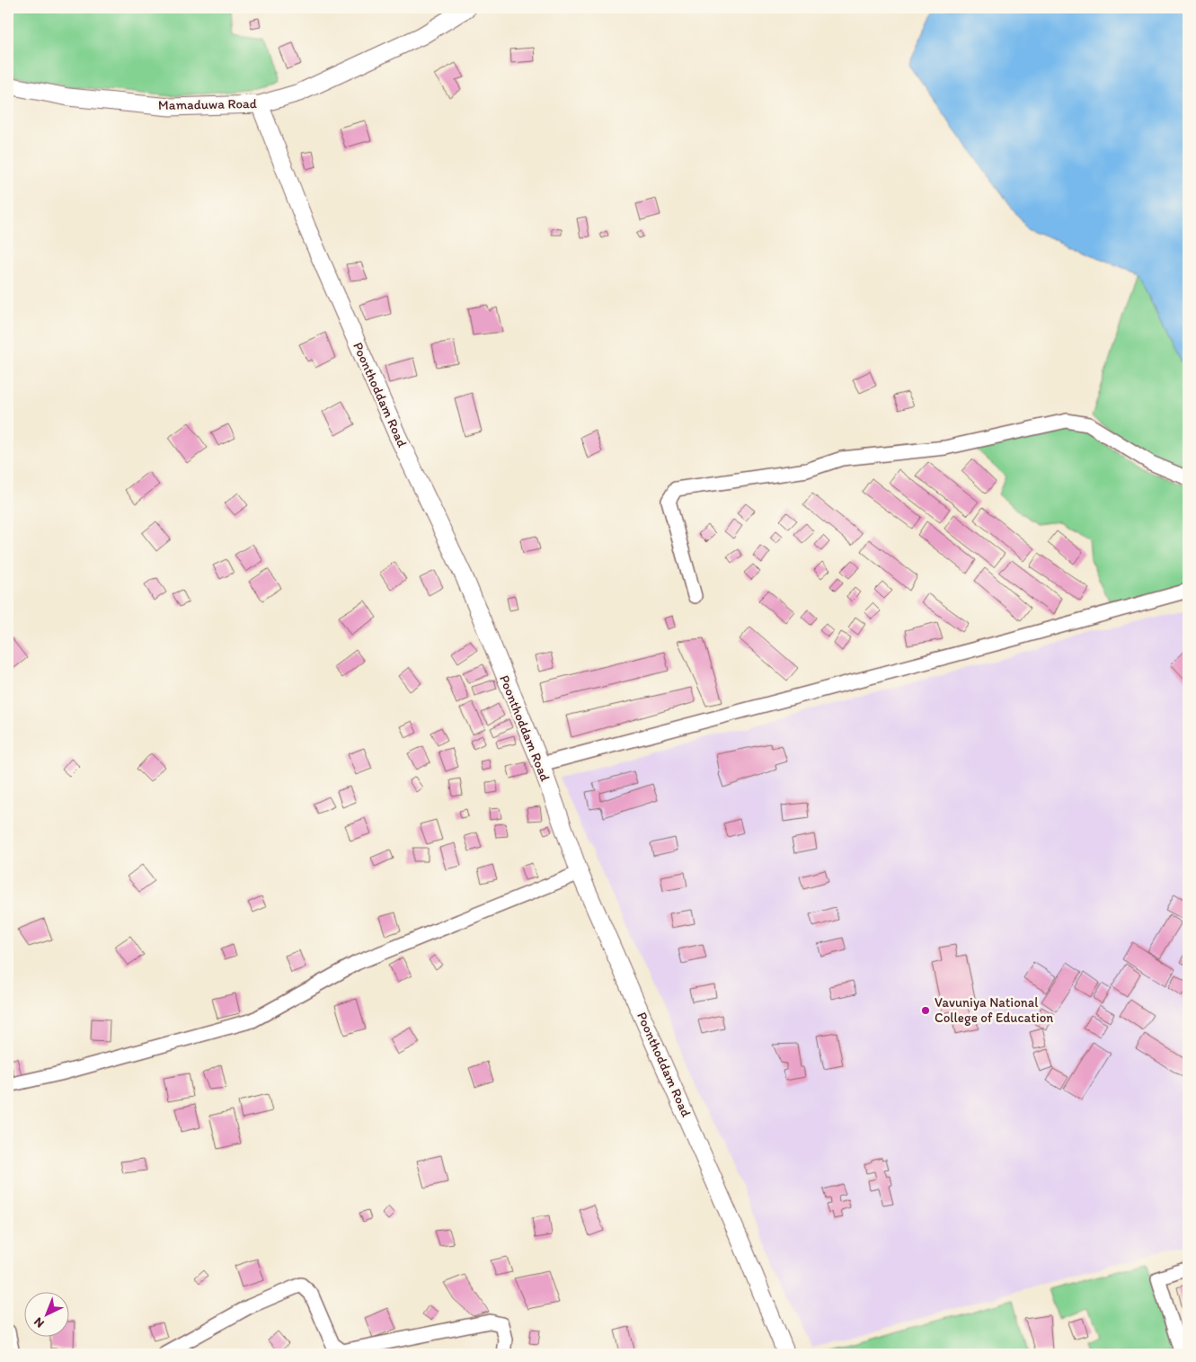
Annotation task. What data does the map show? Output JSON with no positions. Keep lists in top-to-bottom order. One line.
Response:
{"streets":{"street":["Mamaduwa Road","Poonthoddam Road"]},"crossings":[["Mamaduwa Road","Poonthoddam Road"]],"places":["Vavuniya National College of Education"],"north":"bottom left"}
